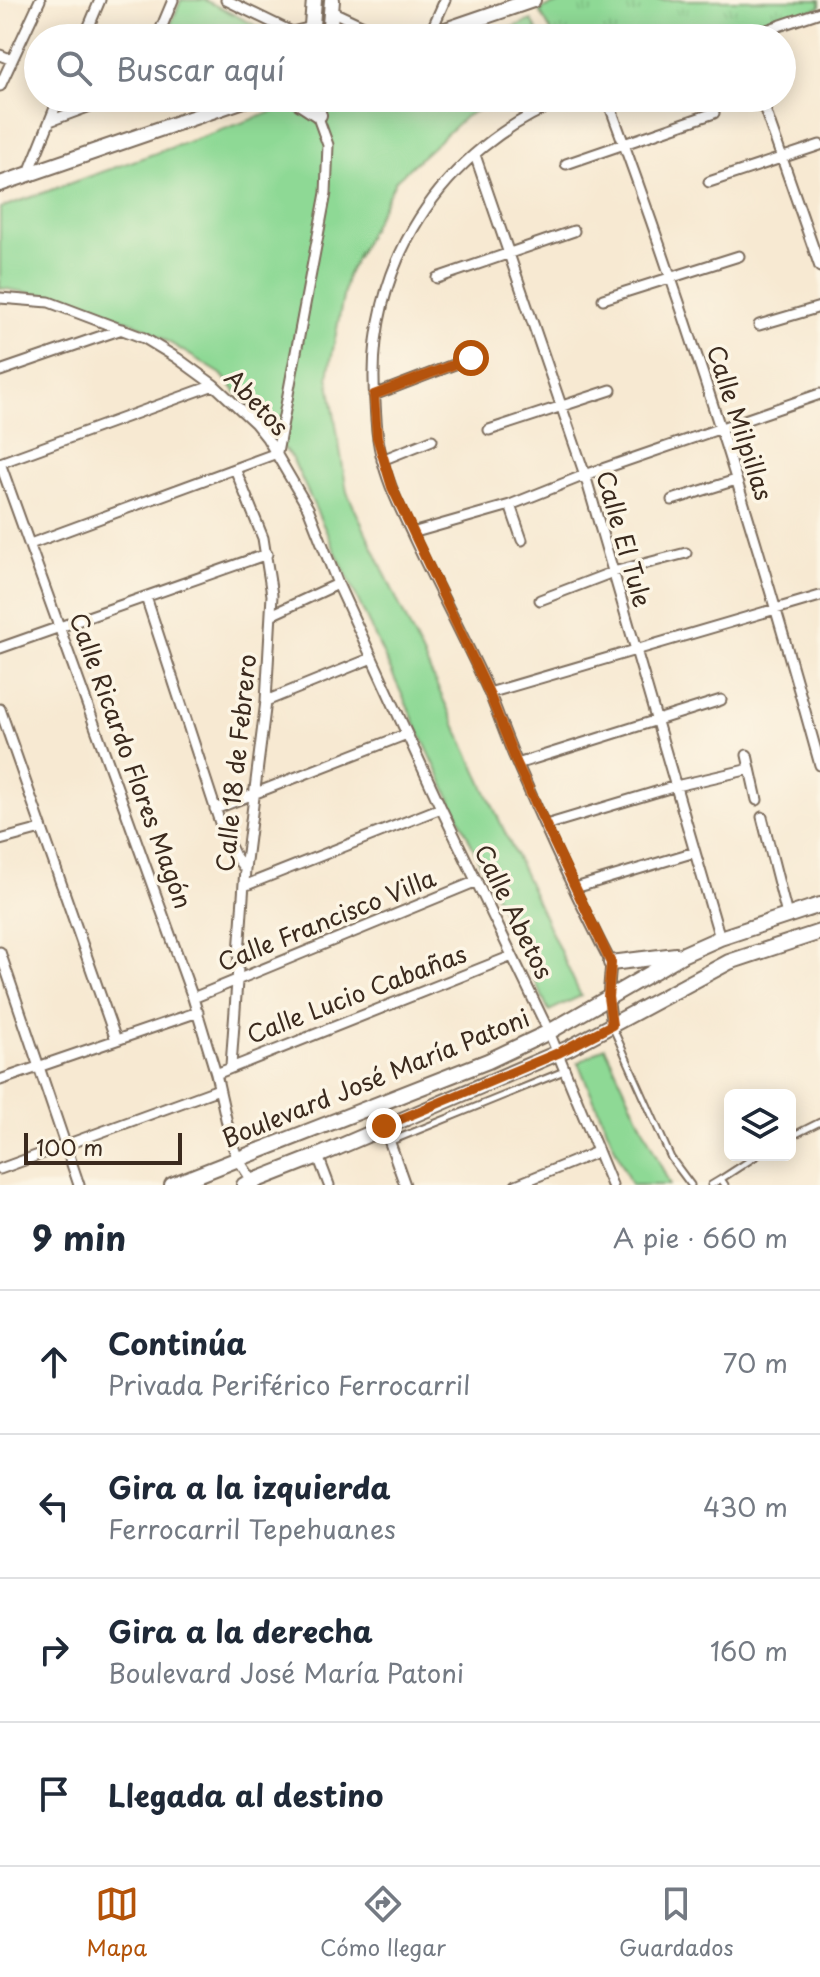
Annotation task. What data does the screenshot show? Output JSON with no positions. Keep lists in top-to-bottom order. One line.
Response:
{"streets":{"main road":["Boulevard José María Patoni"],"street":["Abetos","Calle Milpillas","Calle El Tule","Calle Ricardo Flores Magón","Calle 18 de Febrero","Calle Abetos","Calle Francisco Villa","Calle Lucio Cabañas"]},"crossings":[["Abetos","Calle Abetos"],["Calle El Tule","Boulevard José María Patoni"],["Calle Ricardo Flores Magón","Calle Francisco Villa"],["Calle Ricardo Flores Magón","Calle Lucio Cabañas"],["Calle Ricardo Flores Magón","Boulevard José María Patoni"],["Calle 18 de Febrero","Calle Francisco Villa"],["Calle 18 de Febrero","Calle Lucio Cabañas"],["Calle Abetos","Calle Francisco Villa"],["Calle Abetos","Calle Lucio Cabañas"],["Calle Abetos","Boulevard José María Patoni"]],"scale_bar":"100 m","page":{"search":"Buscar aquí","scale":"100 m","heading":["9 min","A pie · 660 m"],"list":[["Continúa","Privada Periférico Ferrocarril","70 m"],["Gira a la izquierda","Ferrocarril Tepehuanes","430 m"],["Gira a la derecha","Boulevard José María Patoni","160 m"],"Llegada al destino"],"nav":["Mapa","Cómo llegar","Guardados"]}}
